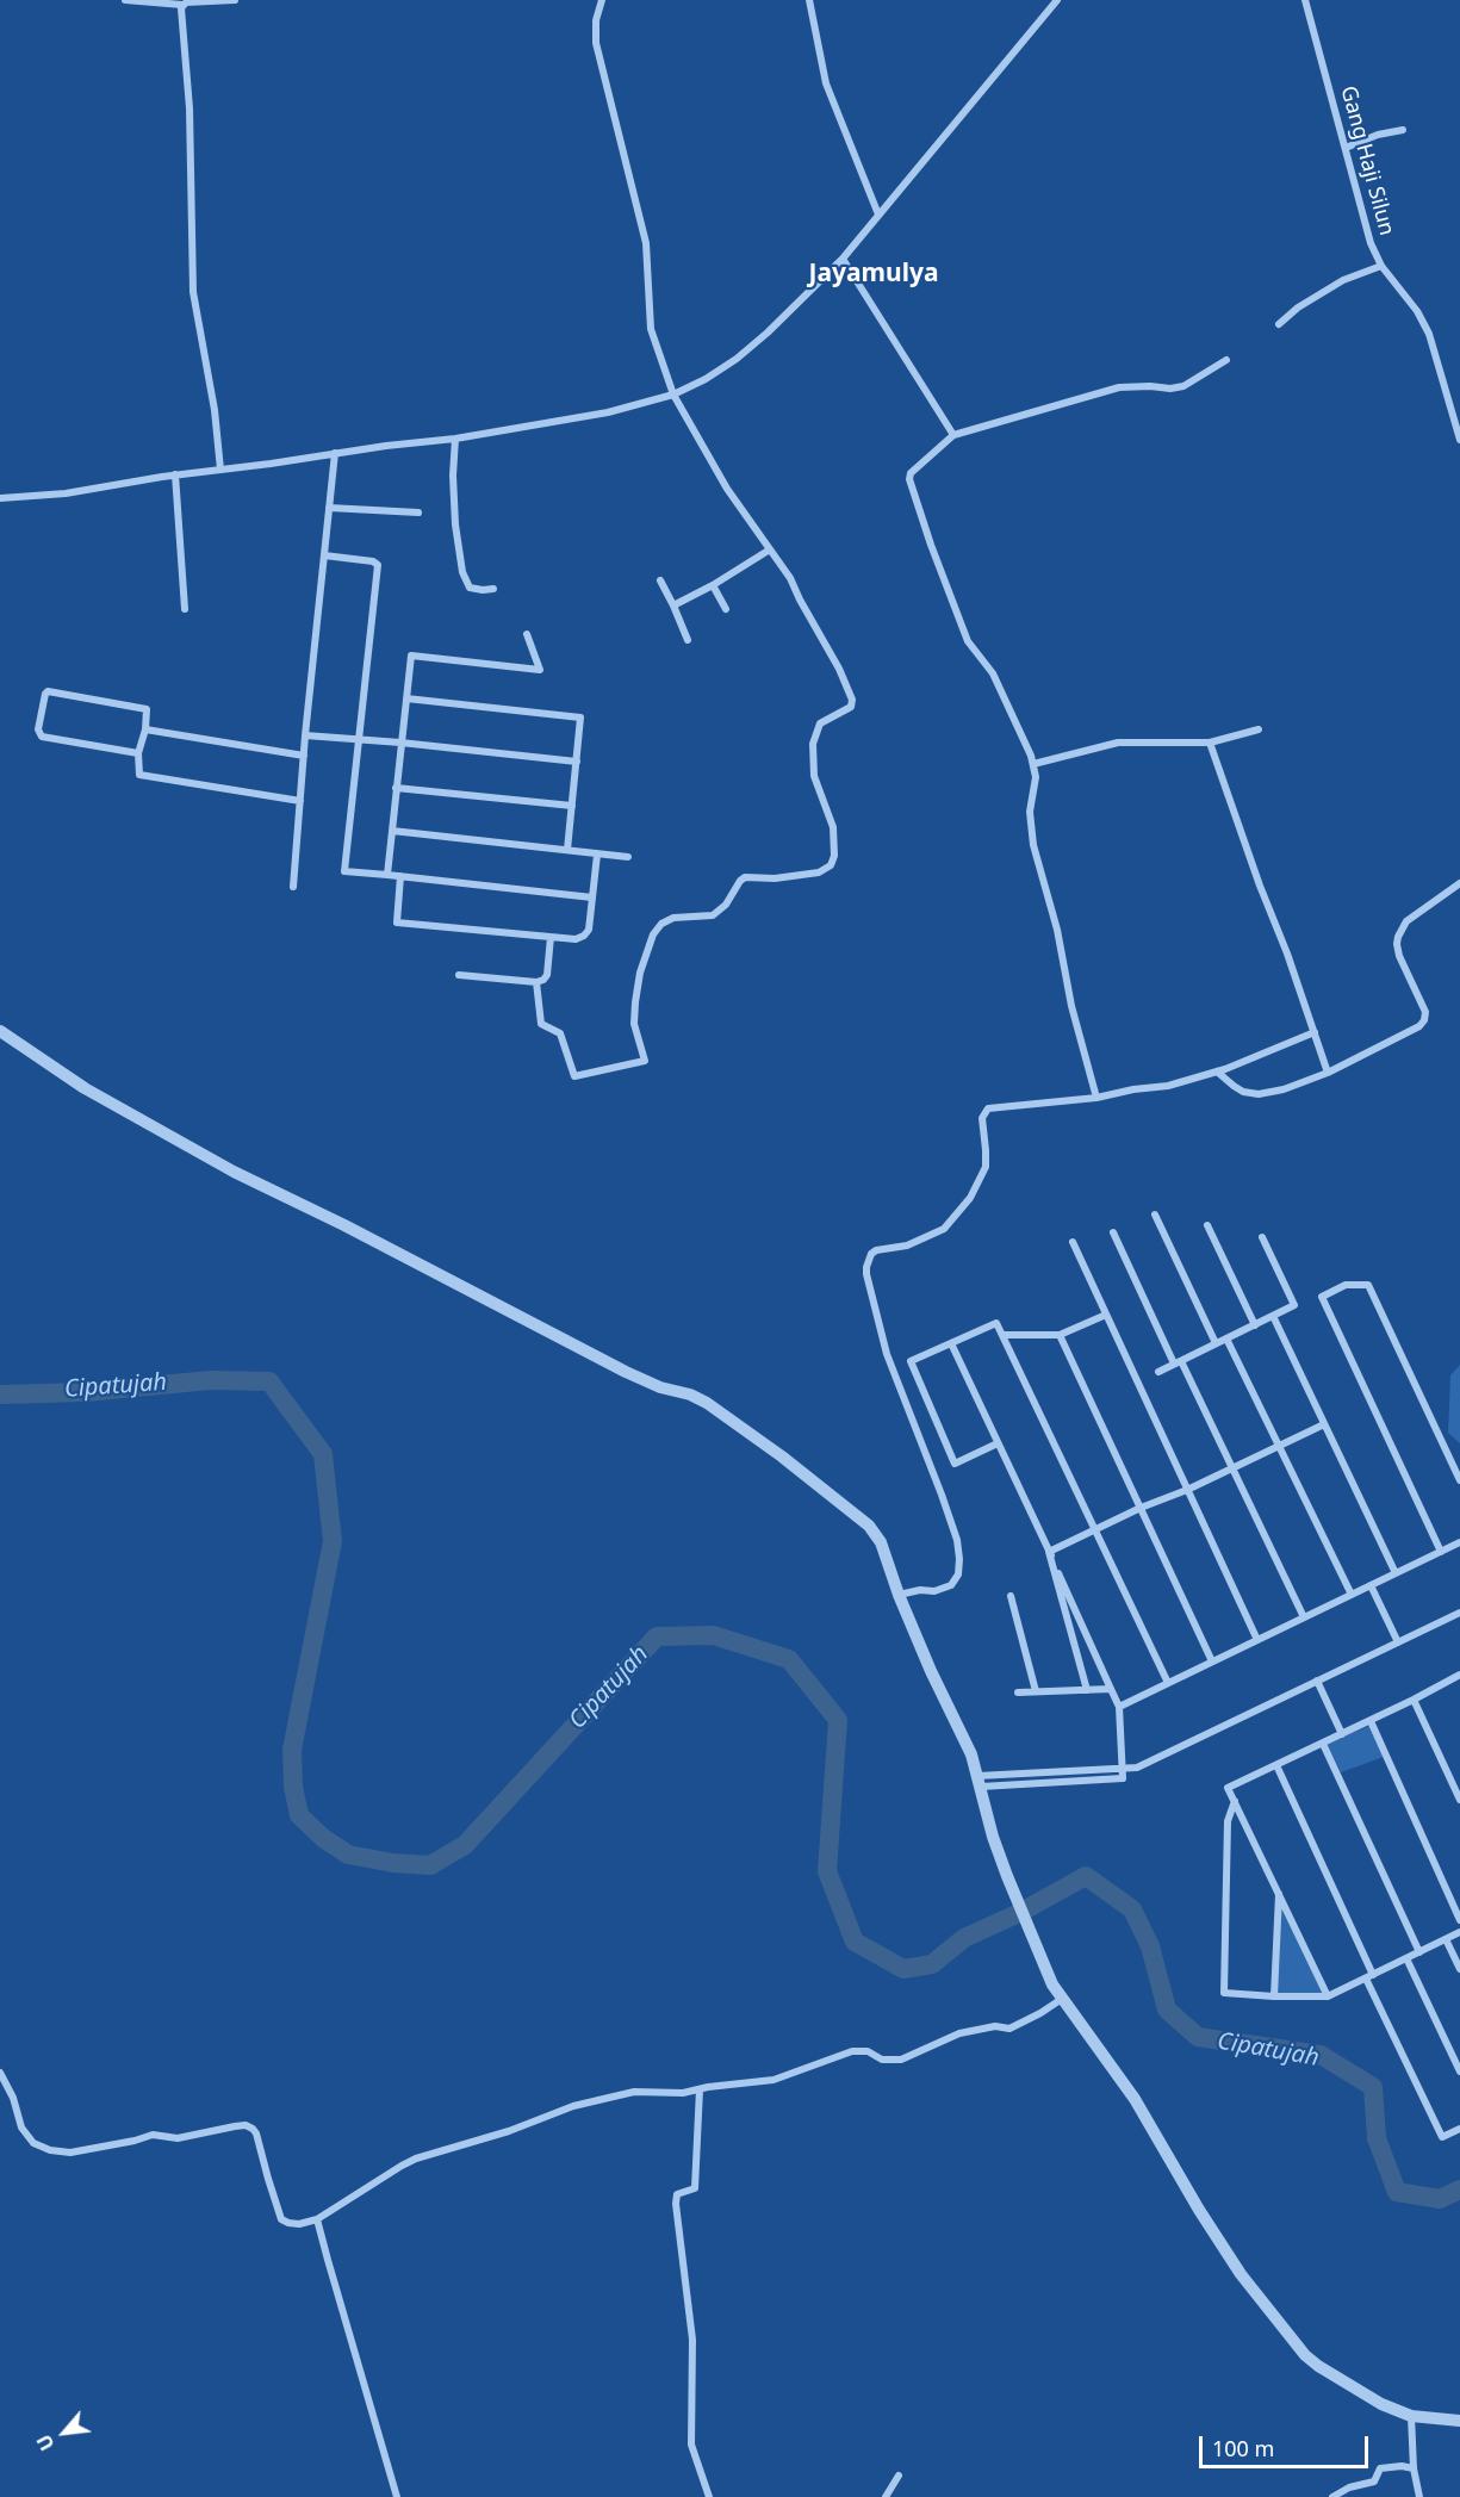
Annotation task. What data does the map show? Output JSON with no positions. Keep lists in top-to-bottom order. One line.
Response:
{"streets":{"street":["Gang Haji Silun"]},"districts":["Jayamulya"],"water":["Cipatujah"],"scale_bar":"100 m","north":"bottom left"}
